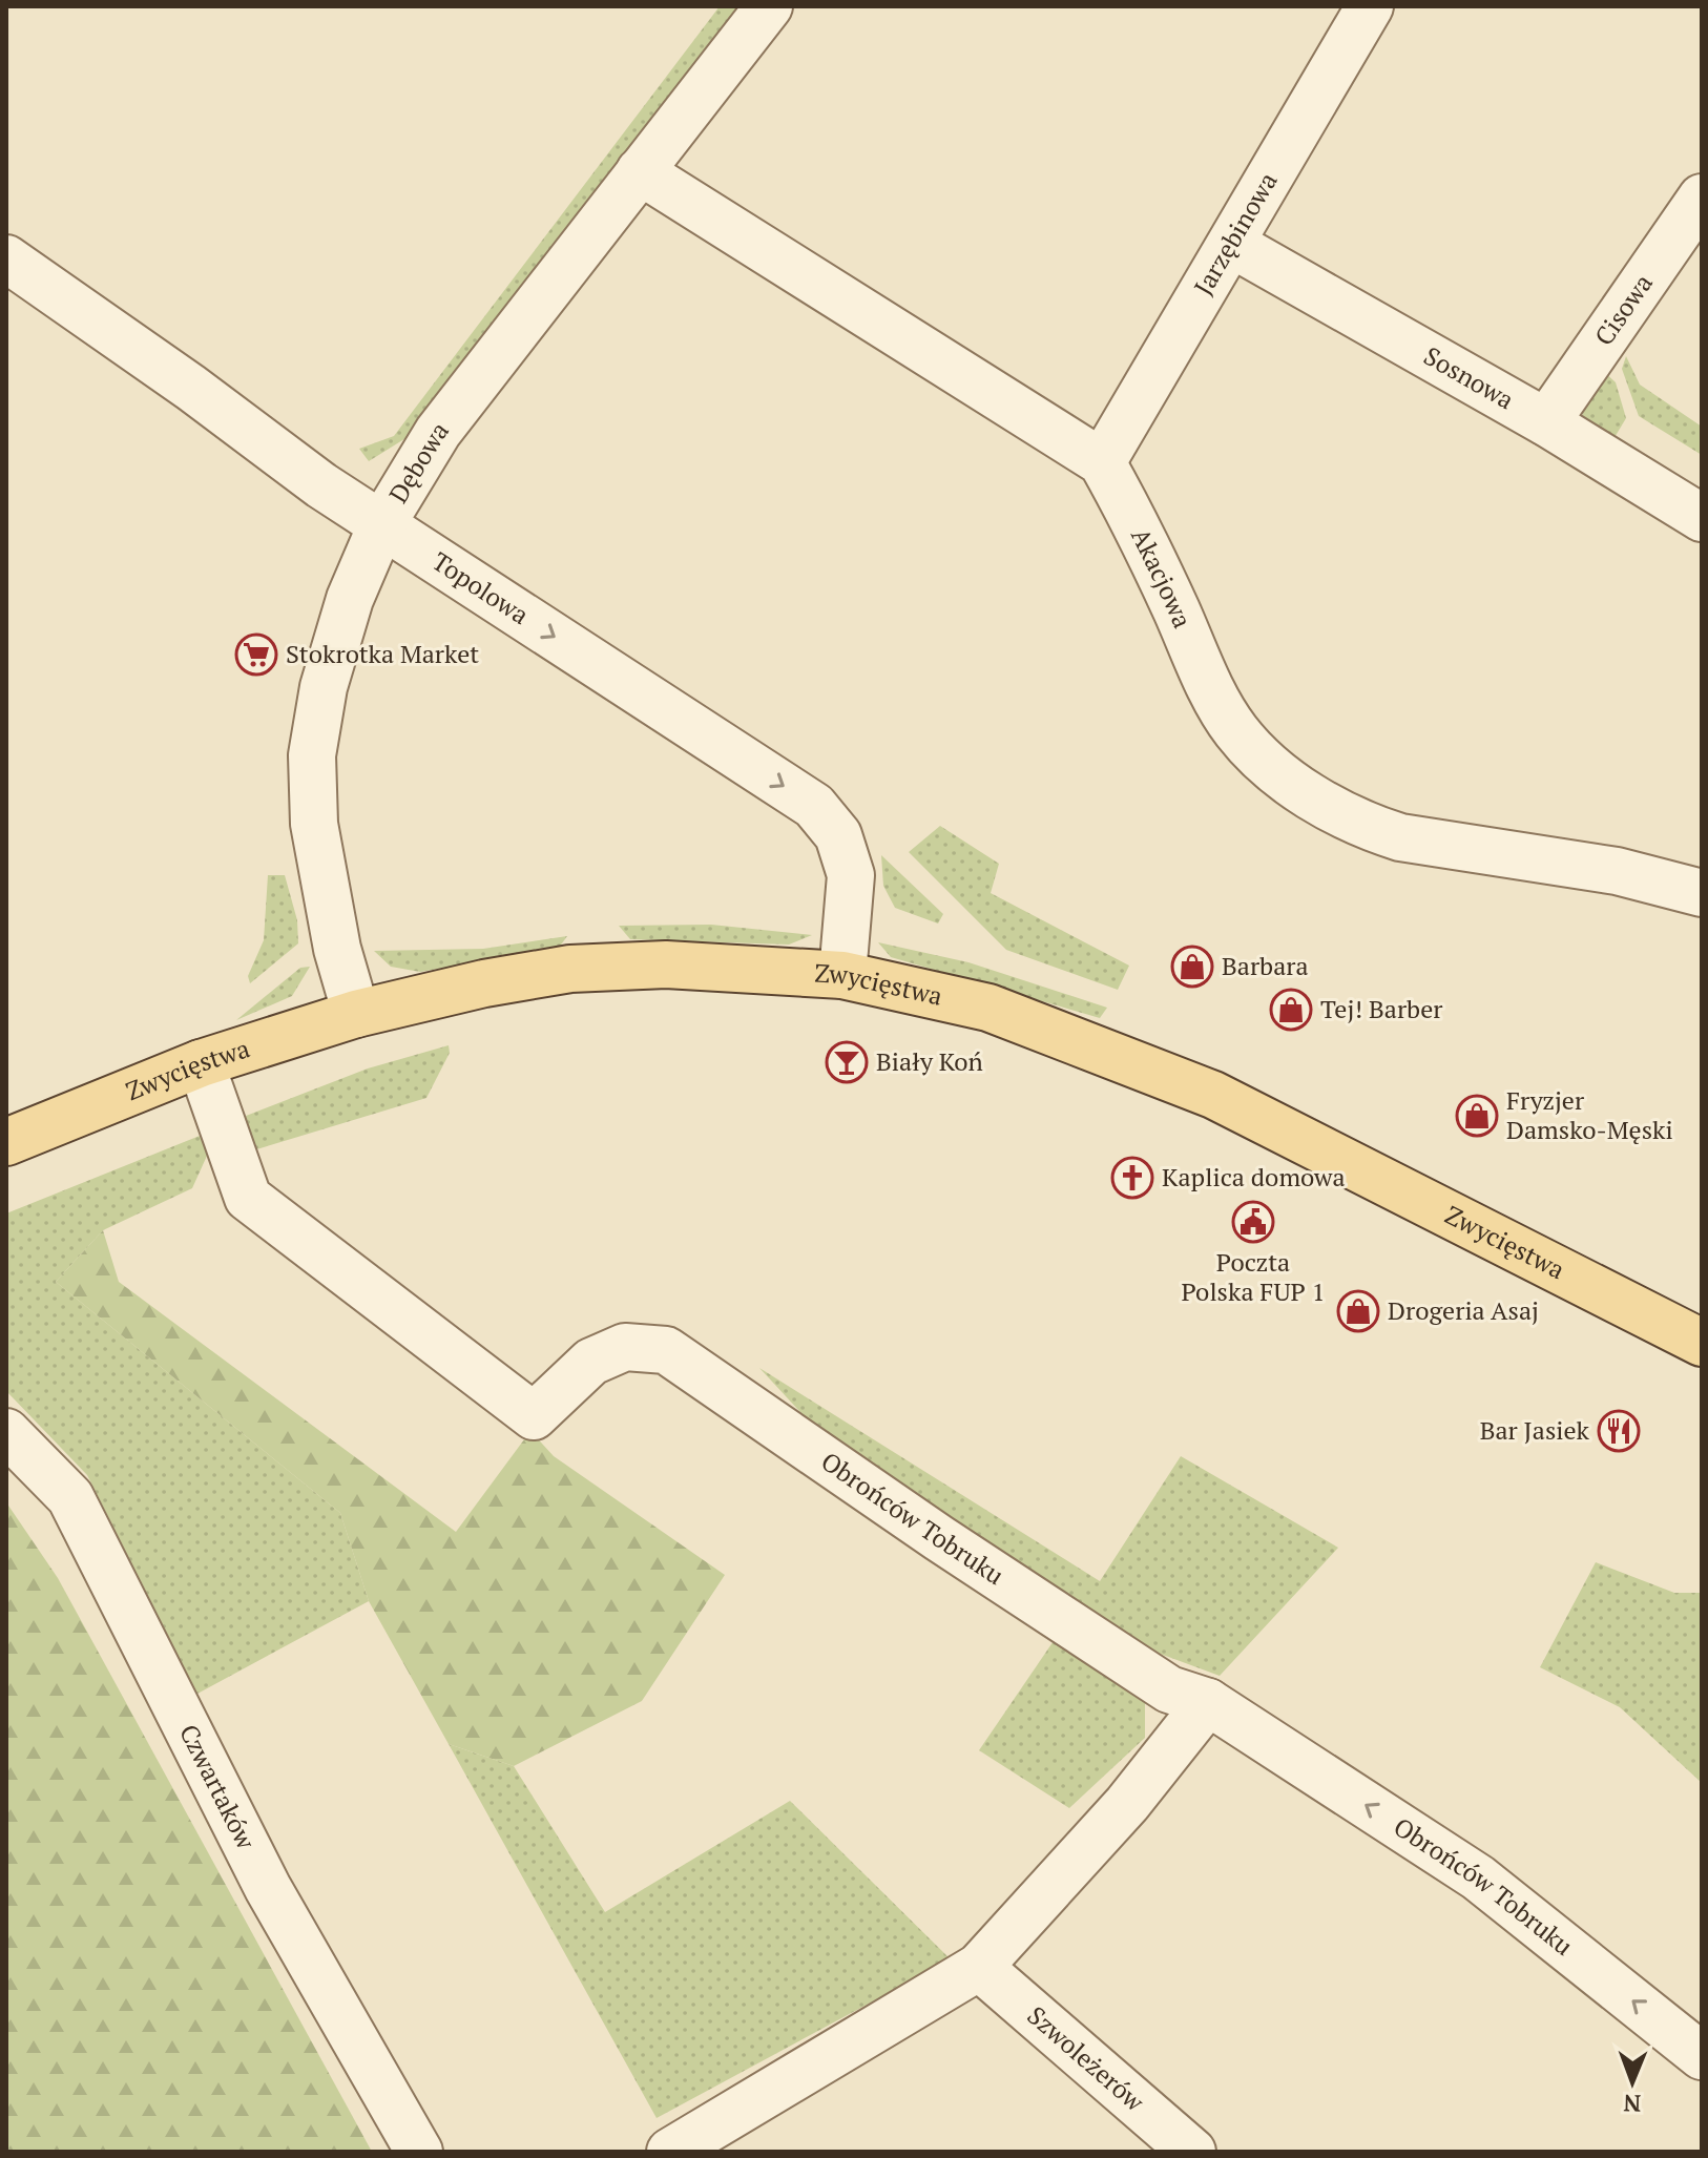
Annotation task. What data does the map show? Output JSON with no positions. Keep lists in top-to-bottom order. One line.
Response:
{"streets":{"main road":["Zwycięstwa"],"street":["Jarzębinowa","Cisowa","Sosnowa","Dębowa","Akacjowa","Topolowa","Obrońców Tobruku","Czwartaków","Szwoleżerów"]},"crossings":[["Jarzębinowa","Sosnowa"],["Jarzębinowa","Akacjowa"],["Cisowa","Sosnowa"],["Dębowa","Akacjowa"],["Dębowa","Topolowa"],["Dębowa","Zwycięstwa"],["Topolowa","Zwycięstwa"],["Zwycięstwa","Obrońców Tobruku"]],"one_way":["Topolowa"],"places":{"supermarket":["Stokrotka Market"],"shop":["Barbara","Tej! Barber","Fryzjer Damsko-Męski","Drogeria Asaj"],"bar":["Biały Koń"],"church":["Kaplica domowa"],"public building":["Poczta Polska FUP 1"],"restaurant":["Bar Jasiek"]},"north":"bottom"}
